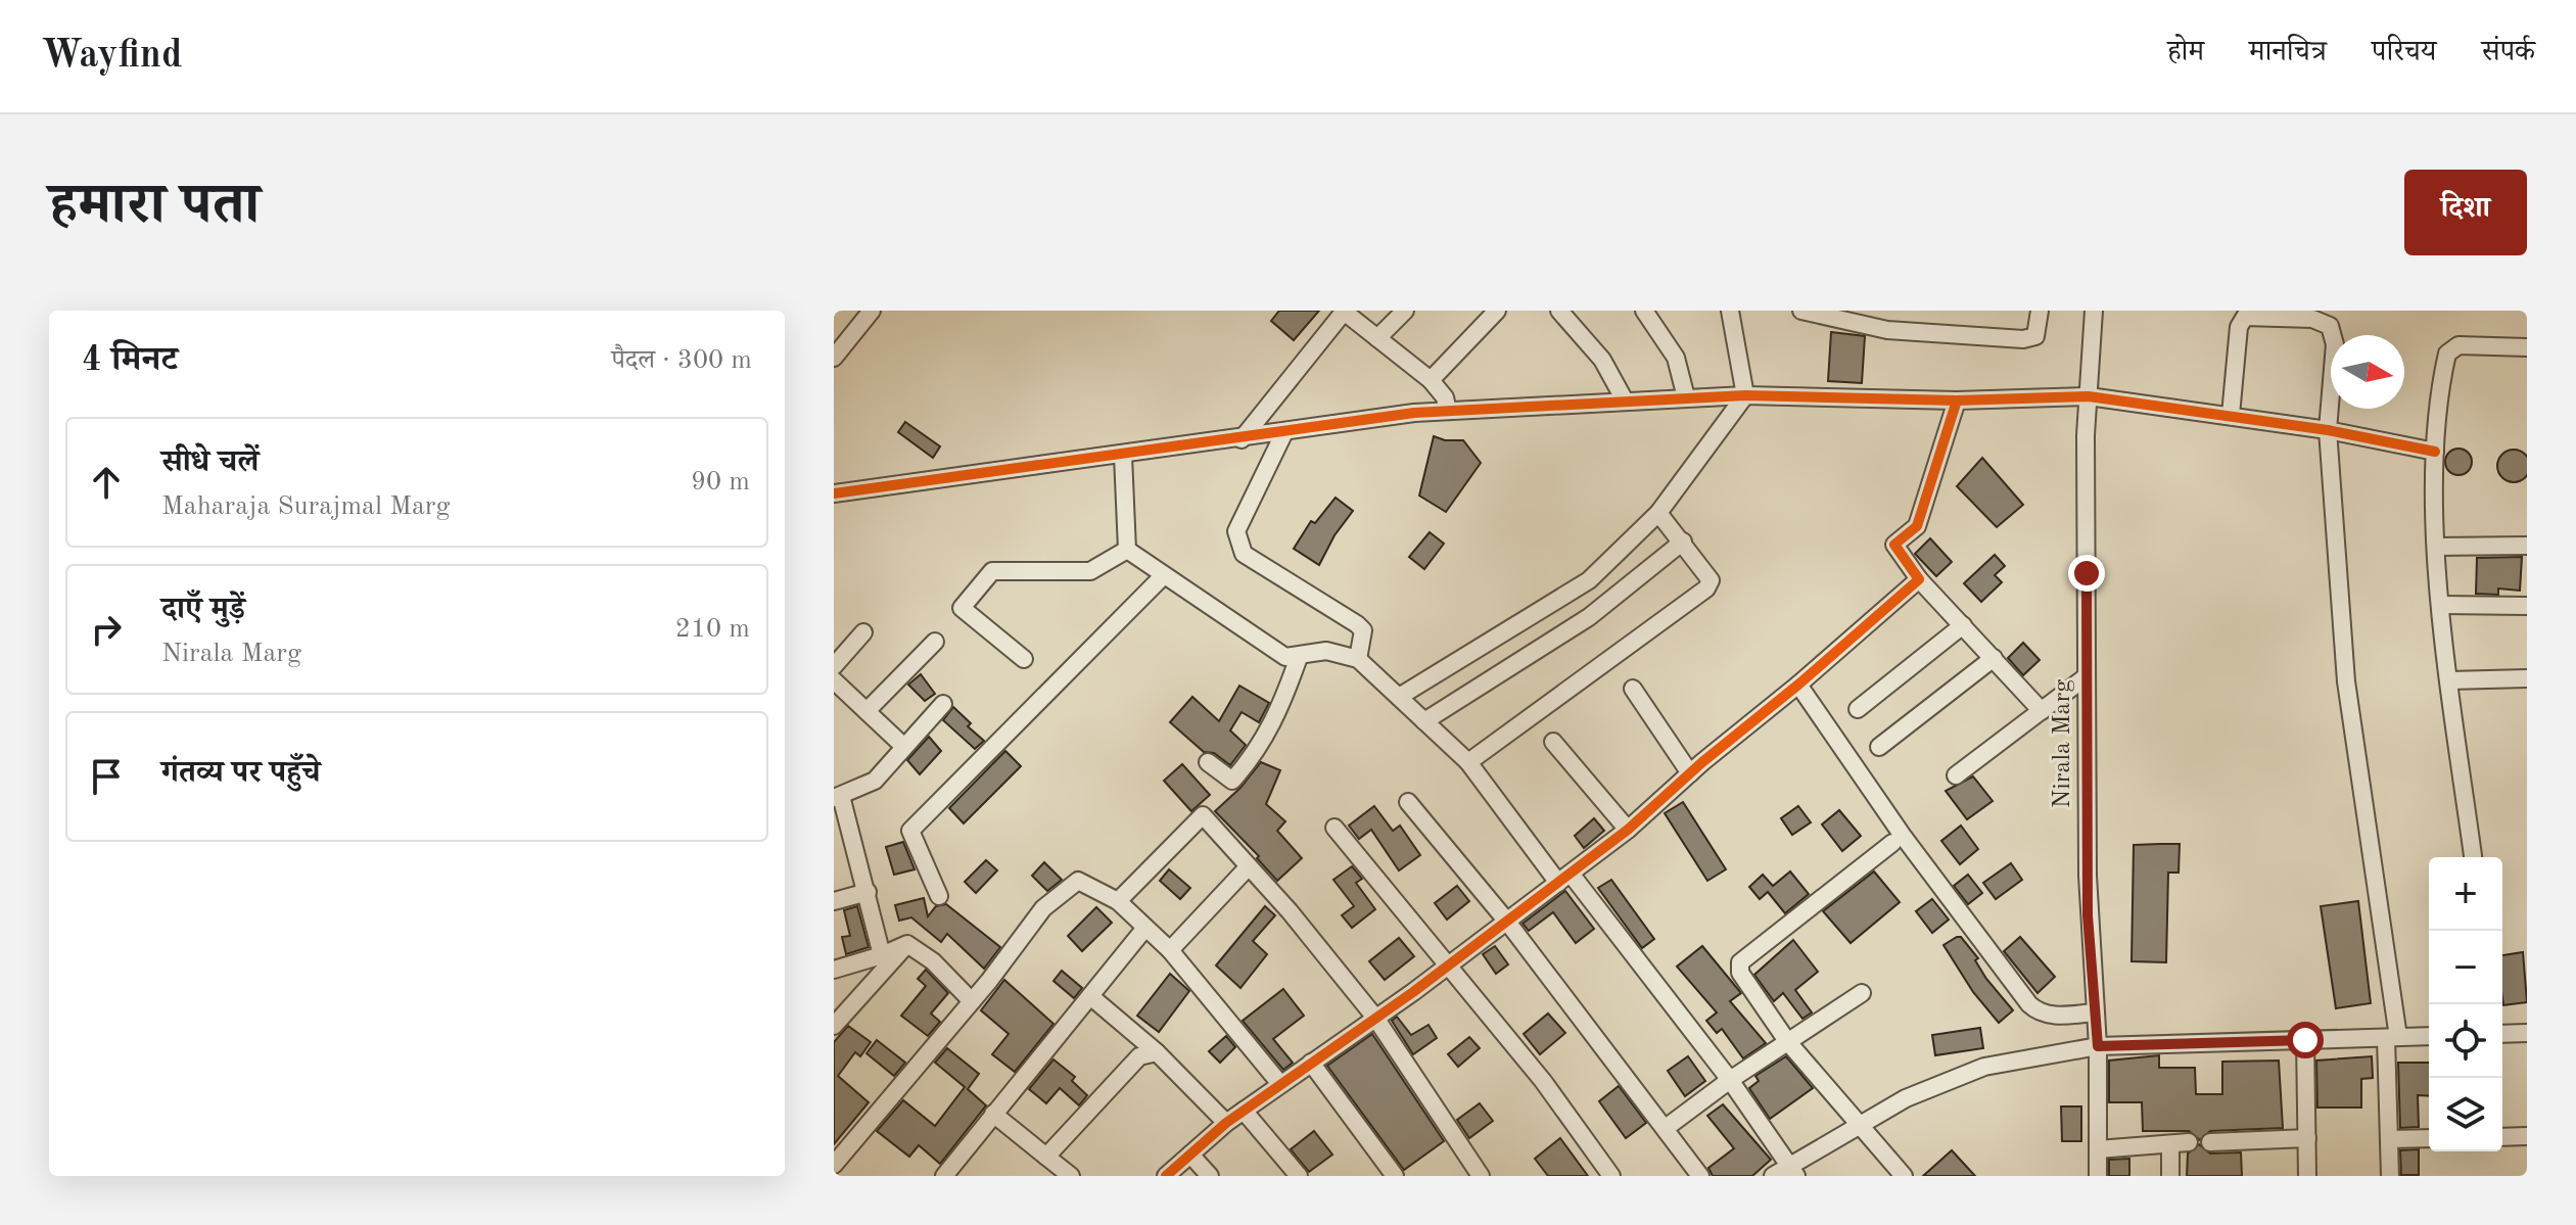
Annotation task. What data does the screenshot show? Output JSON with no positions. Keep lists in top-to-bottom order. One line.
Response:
{"streets":{"street":["Nirala Marg"]},"north":"right","page":{"header":"Wayfind","nav":["होम","मानचित्र","परिचय","संपर्क"],"title":"हमारा पता","buttons":"दिशा","heading":["4 मिनट","पैदल · 300 m"],"list":[["सीधे चलें","Maharaja Surajmal Marg","90 m"],["दाएँ मुड़ें","Nirala Marg","210 m"],"गंतव्य पर पहुँचे"],"map_buttons":["+","−"]}}
